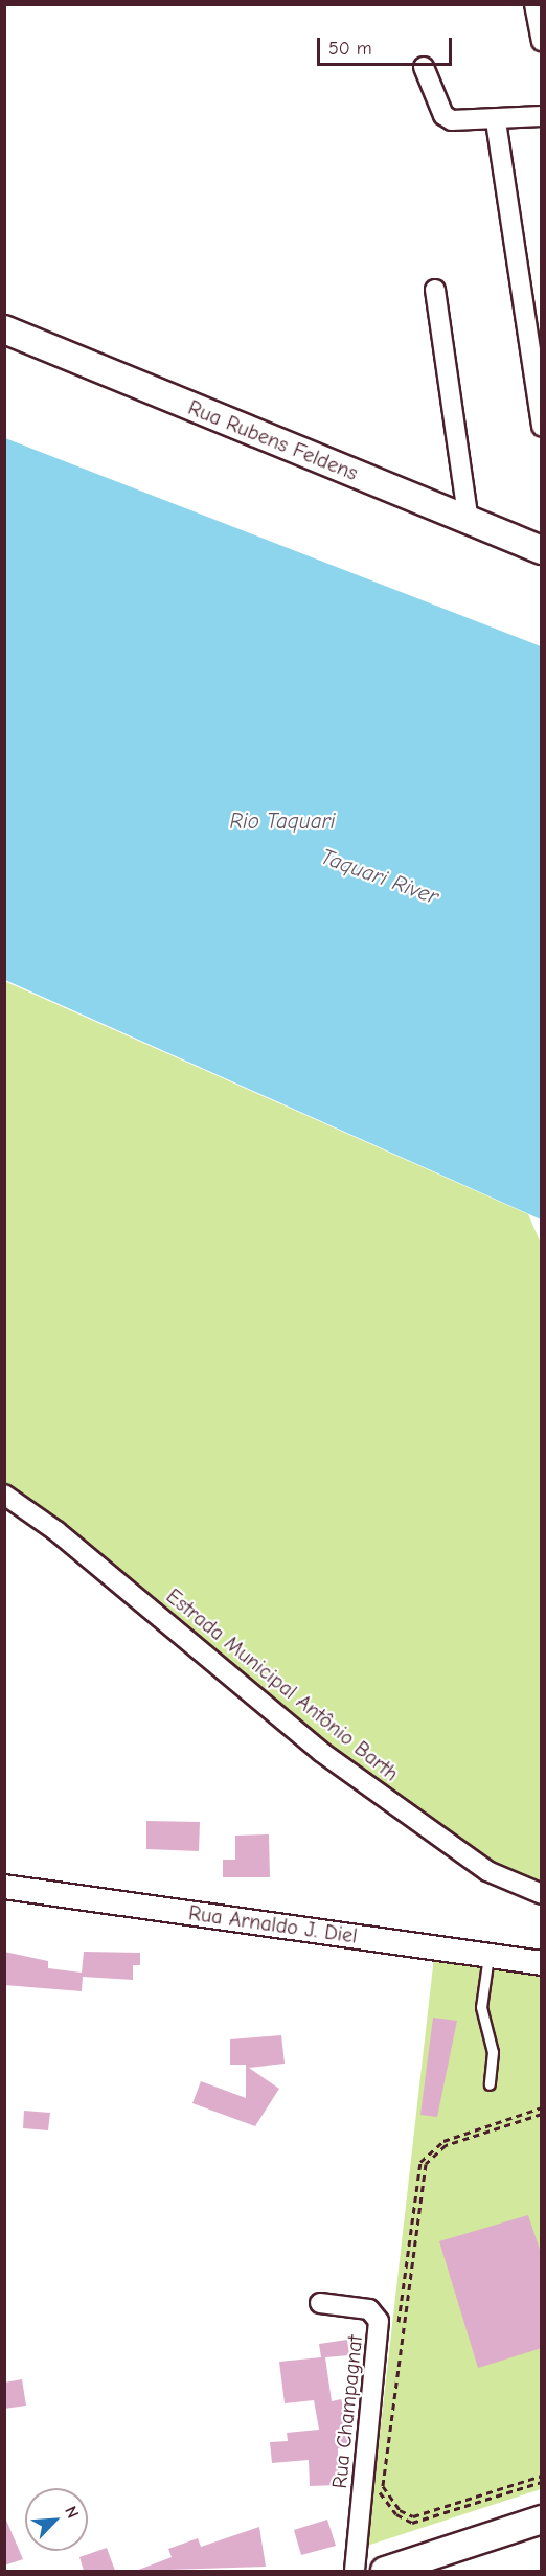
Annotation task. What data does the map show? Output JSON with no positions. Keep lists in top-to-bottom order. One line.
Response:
{"streets":{"main road":["Rua Rubens Feldens"],"street":["Estrada Municipal Antônio Barth","Rua Arnaldo J. Diel","Rua Champagnat"]},"water":["Rio Taquari","Taquari River"],"scale_bar":"50 m","north":"top right"}
